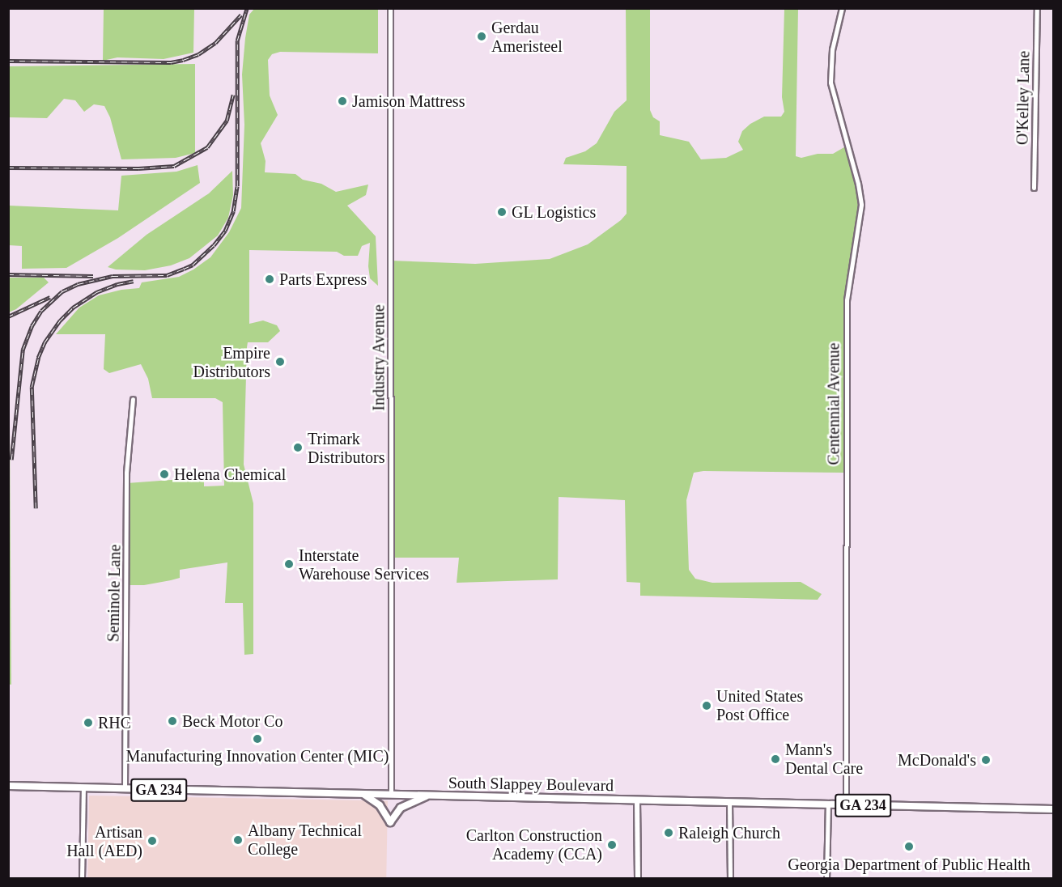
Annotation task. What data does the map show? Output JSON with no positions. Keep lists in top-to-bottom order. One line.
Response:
{"streets":{"main road":["South Slappey Boulevard","GA 234"],"street":["O'Kelley Lane","Industry Avenue","Centennial Avenue","Seminole Lane"]},"crossings":[["Industry Avenue","South Slappey Boulevard"],["Centennial Avenue","South Slappey Boulevard"],["Seminole Lane","South Slappey Boulevard"]],"places":["Gerdau Ameristeel","Jamison Mattress","GL Logistics","Parts Express","Empire Distributors","Trimark Distributors","Helena Chemical","Interstate Warehouse Services","United States Post Office","Beck Motor Co","RHC","Manufacturing Innovation Center (MIC)","Mann's Dental Care","McDonald's","Raleigh Church","Albany Technical College","Artisan Hall (AED)","Carlton Construction Academy (CCA)","Georgia Department of Public Health"]}
